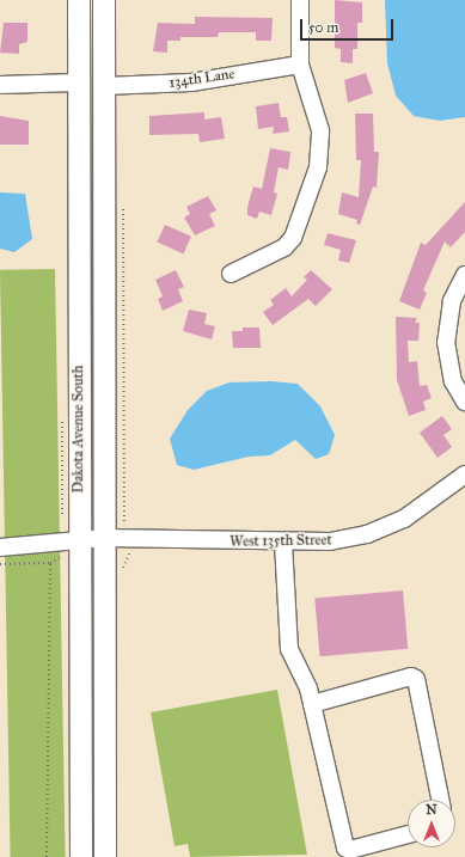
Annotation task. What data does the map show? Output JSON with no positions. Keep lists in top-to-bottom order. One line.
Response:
{"streets":{"main road":["Dakota Avenue South"],"street":["134th Lane","West 135th Street"]},"crossings":[["134th Lane","Dakota Avenue South"],["Dakota Avenue South","West 135th Street"]],"scale_bar":"50 m","north":"top"}
